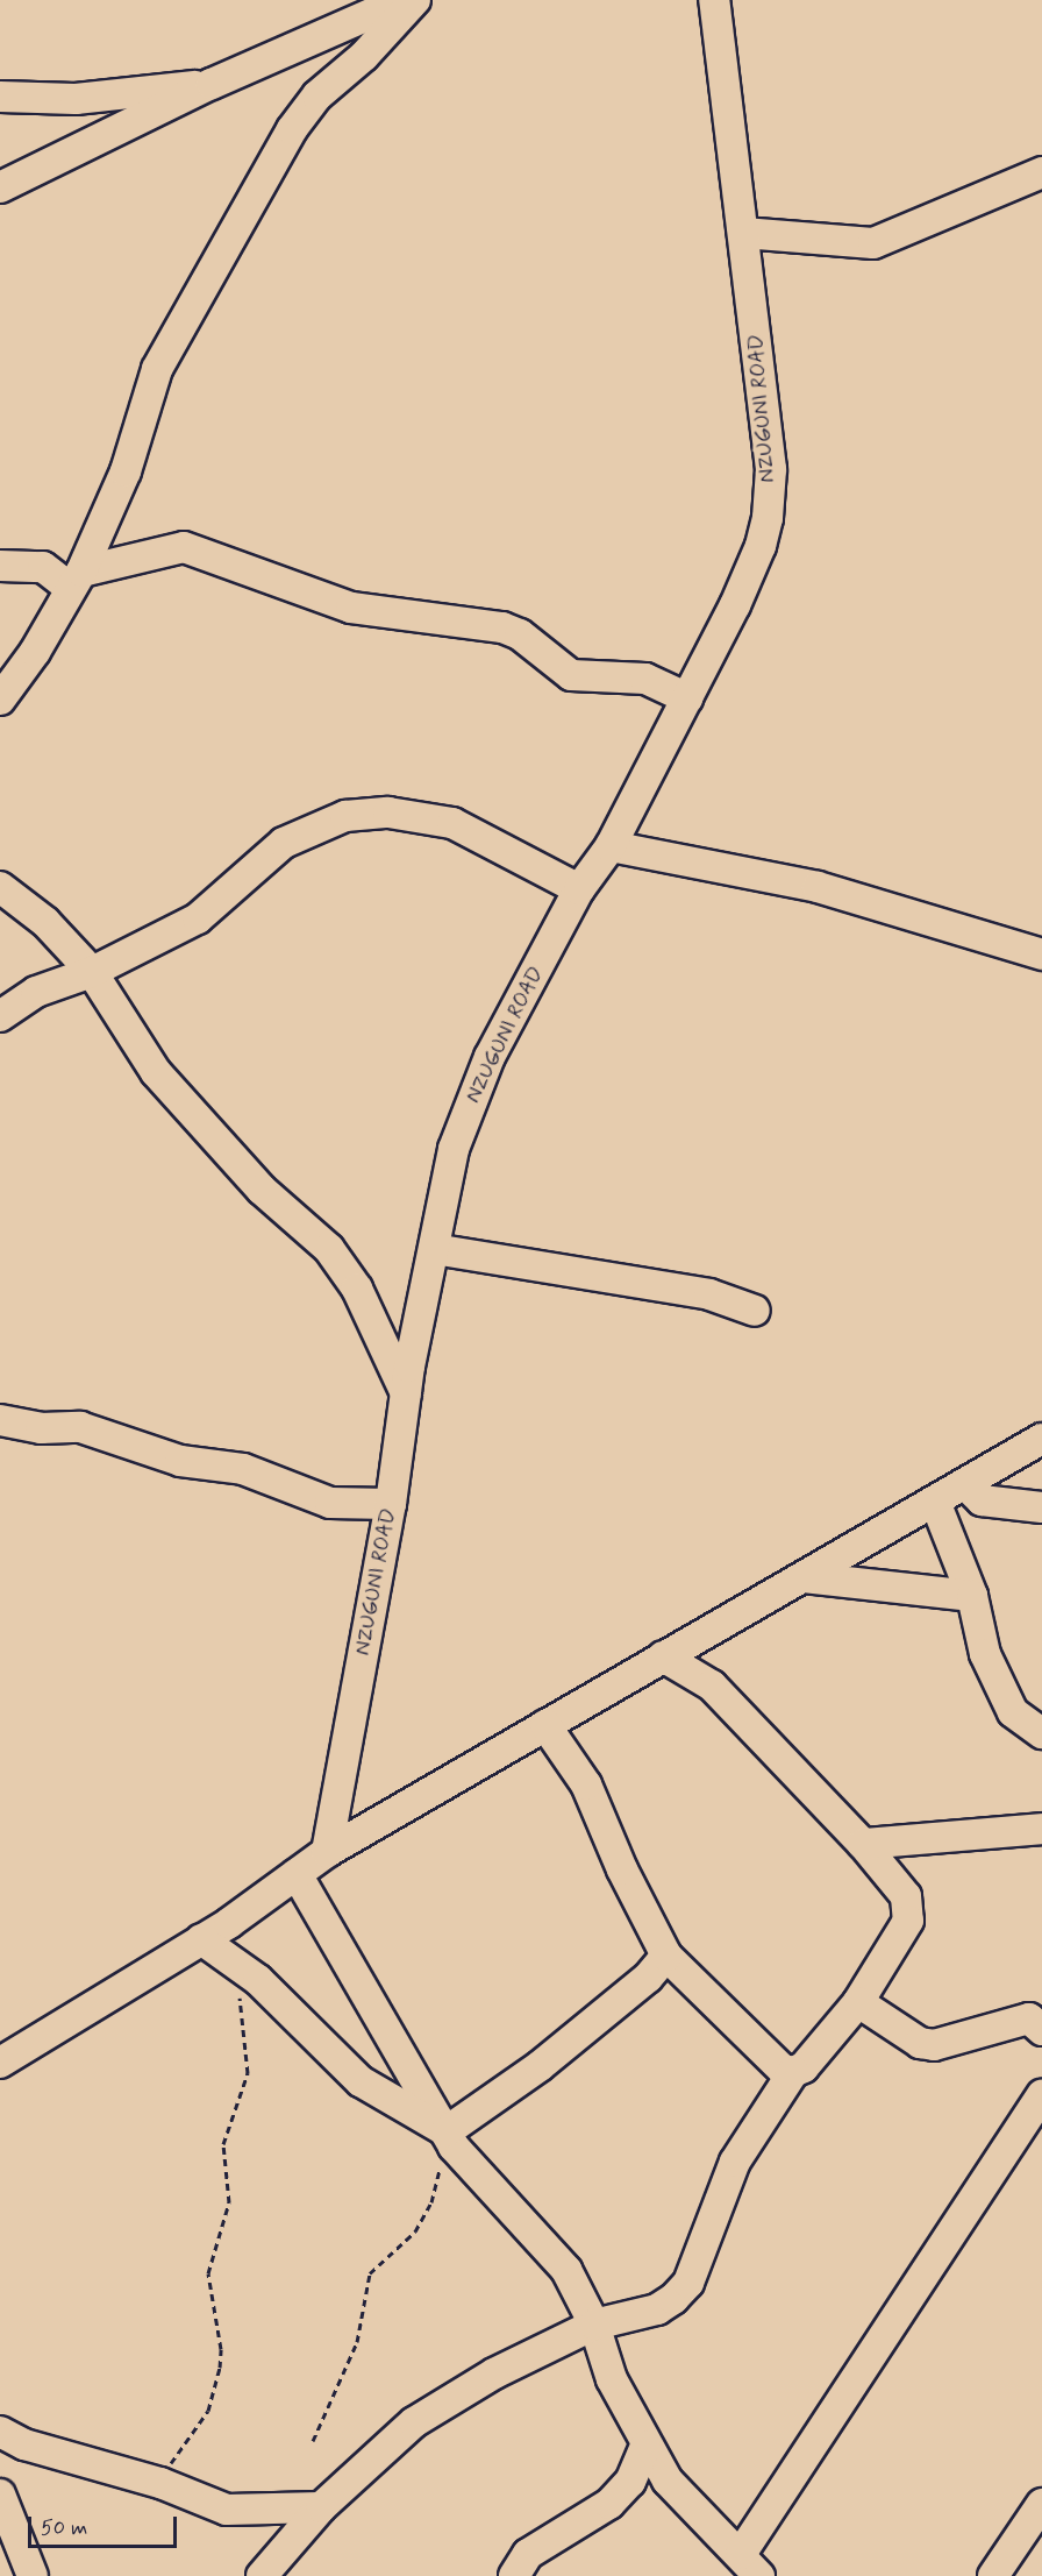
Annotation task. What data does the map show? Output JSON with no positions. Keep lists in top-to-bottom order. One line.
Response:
{"streets":{"street":["NZUGUNI ROAD"]},"scale_bar":"50 m"}
